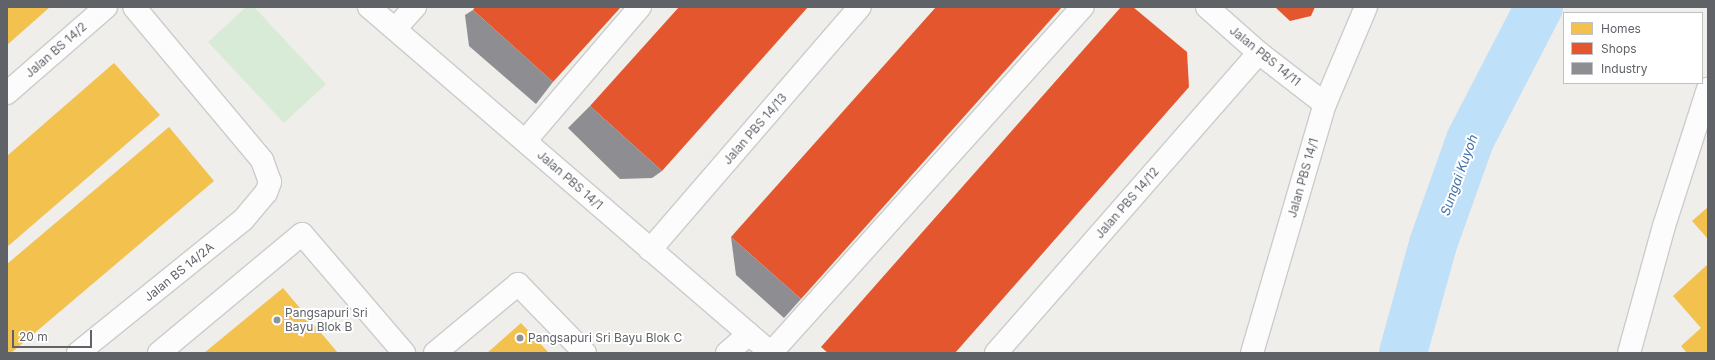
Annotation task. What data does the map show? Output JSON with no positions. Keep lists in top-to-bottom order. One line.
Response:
{"streets":{"street":["Jalan BS 14/2","Jalan PBS 14/11","Jalan PBS 14/13","Jalan PBS 14/1","Jalan PBS 14/12","Jalan BS 14/2A"]},"crossings":[["Jalan PBS 14/11","Jalan PBS 14/1"],["Jalan PBS 14/11","Jalan PBS 14/12"],["Jalan PBS 14/13","Jalan PBS 14/1"]],"water":["Sungai Kuyoh"],"places":["Pangsapuri Sri Bayu Blok B","Pangsapuri Sri Bayu Blok C"],"legend":["Homes","Shops","Industry"],"scale_bar":"20 m"}
